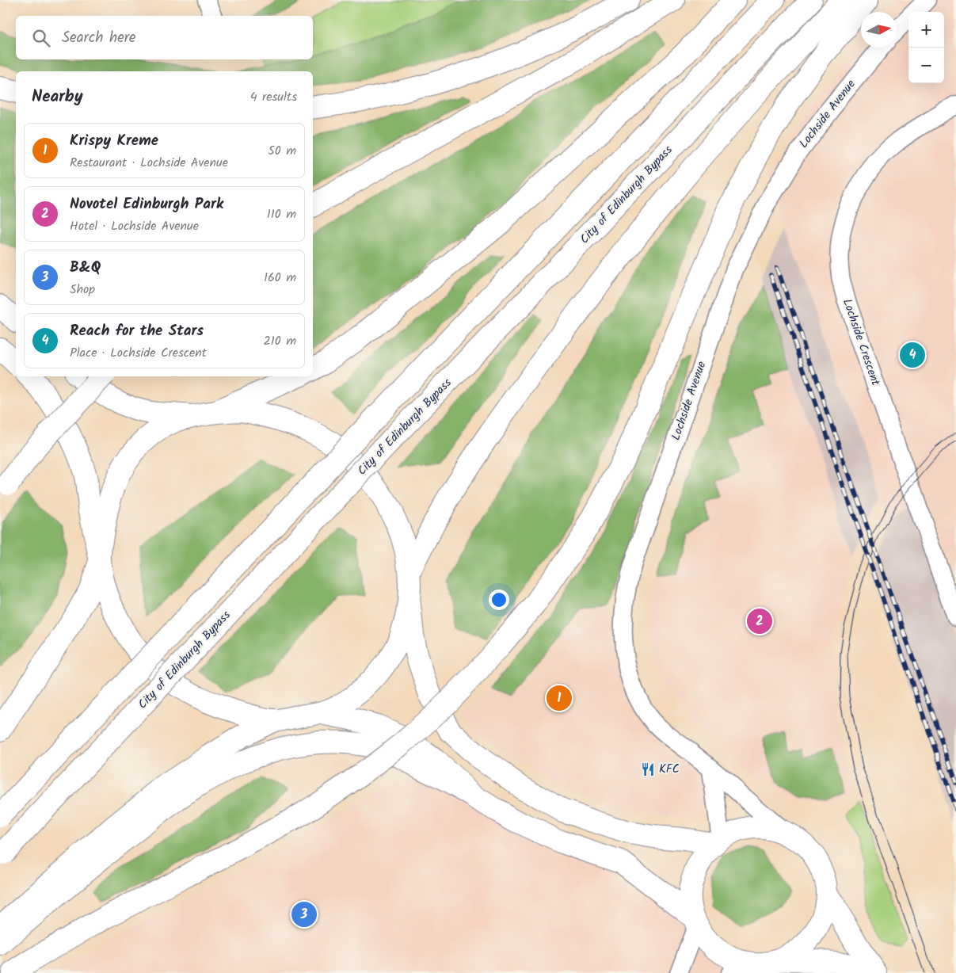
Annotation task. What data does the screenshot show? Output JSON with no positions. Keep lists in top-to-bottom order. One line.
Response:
{"streets":{"main road":["City of Edinburgh Bypass"],"street":["Lochside Avenue","Lochside Crescent"]},"places":{"restaurant":["KFC"]},"north":"right","page":{"map_buttons":["+","−"],"search":"Search here","heading":["Nearby","4 results"],"list":[{"mark":"1","name":"Krispy Kreme","note":"Restaurant · Lochside Avenue","value":"50 m"},{"mark":"2","name":"Novotel Edinburgh Park","note":"Hotel · Lochside Avenue","value":"110 m"},{"mark":"3","name":"B&Q","note":"Shop","value":"160 m"},{"mark":"4","name":"Reach for the Stars","note":"Place · Lochside Crescent","value":"210 m"}],"pins":["4","2","1","3"]}}
